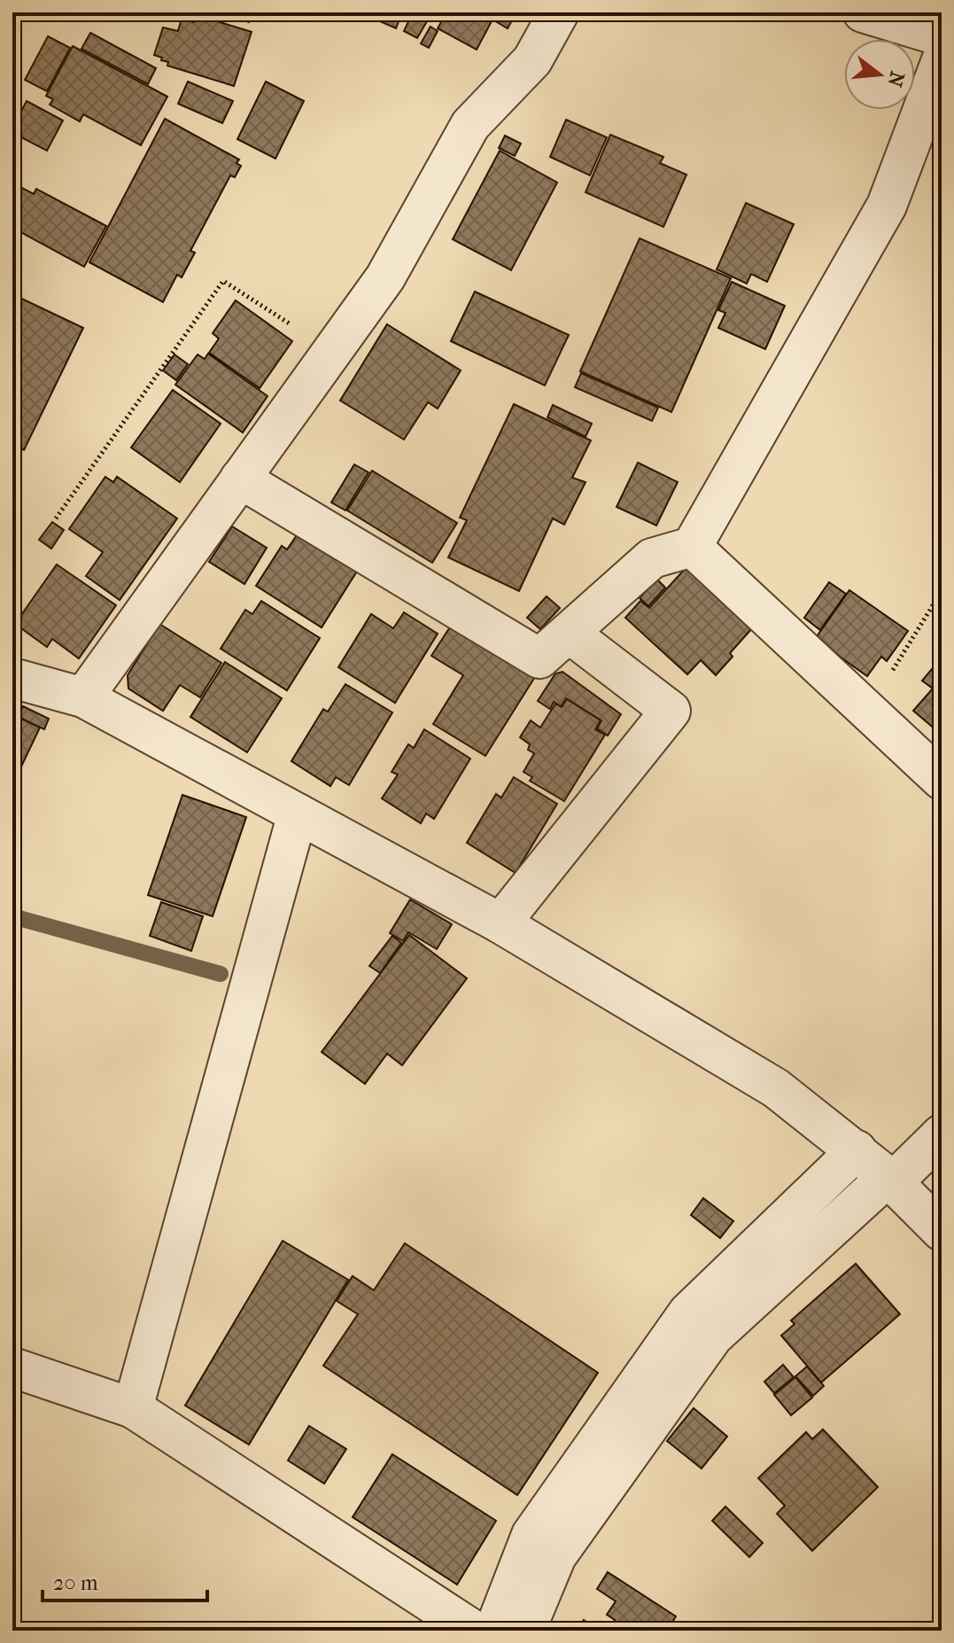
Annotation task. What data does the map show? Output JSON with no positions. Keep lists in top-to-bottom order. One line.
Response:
{"scale_bar":"20 m","north":"right"}
